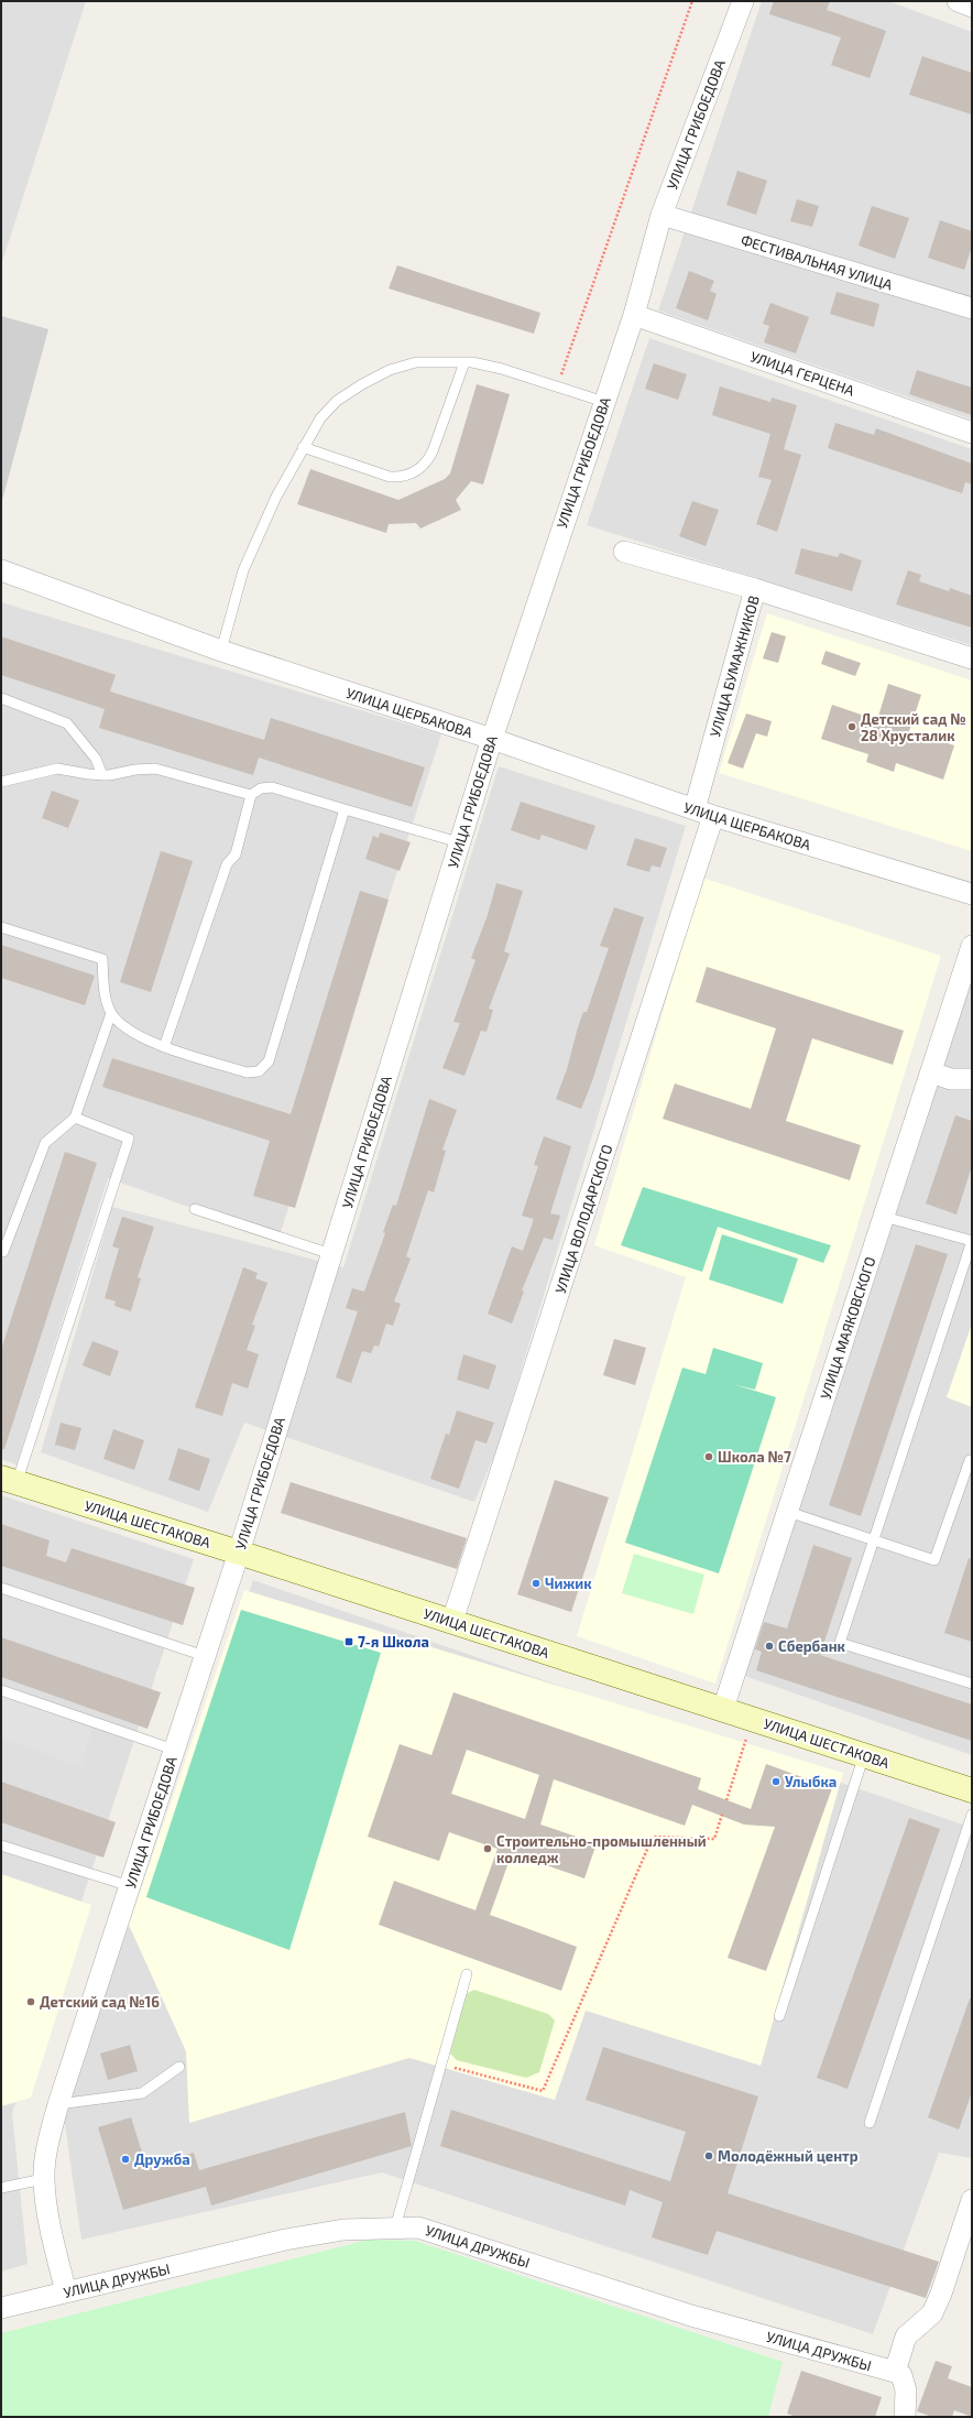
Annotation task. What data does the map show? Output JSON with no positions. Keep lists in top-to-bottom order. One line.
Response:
{"streets":{"main road":["УЛИЦА ШЕСТАКОВА"],"street":["УЛИЦА ГРИБОЕДОВА","ФЕСТИВАЛЬНАЯ УЛИЦА","УЛИЦА ГЕРЦЕНА","УЛИЦА БУМАЖНИКОВ","УЛИЦА ЩЕРБАКОВА","УЛИЦА ВОЛОДАРСКОГО","УЛИЦА МАЯКОВСКОГО","УЛИЦА ДРУЖБЫ"]},"crossings":[["УЛИЦА ГРИБОЕДОВА","ФЕСТИВАЛЬНАЯ УЛИЦА"],["УЛИЦА ГРИБОЕДОВА","УЛИЦА ГЕРЦЕНА"],["УЛИЦА ГРИБОЕДОВА","УЛИЦА ЩЕРБАКОВА"],["УЛИЦА ГРИБОЕДОВА","УЛИЦА ШЕСТАКОВА"],["УЛИЦА ГРИБОЕДОВА","УЛИЦА ДРУЖБЫ"],["УЛИЦА БУМАЖНИКОВ","УЛИЦА ЩЕРБАКОВА"],["УЛИЦА БУМАЖНИКОВ","УЛИЦА ВОЛОДАРСКОГО"],["УЛИЦА ЩЕРБАКОВА","УЛИЦА ВОЛОДАРСКОГО"],["УЛИЦА ВОЛОДАРСКОГО","УЛИЦА ШЕСТАКОВА"],["УЛИЦА МАЯКОВСКОГО","УЛИЦА ШЕСТАКОВА"]],"places":{"other":["Детский сад № 28 Хрусталик","Школа №7","Чижик","Сбербанк","Улыбка","Строительно-промышленный колледж","Детский сад №16","Молодёжный центр","Дружба"],"transit":["7-я Школа"]}}
